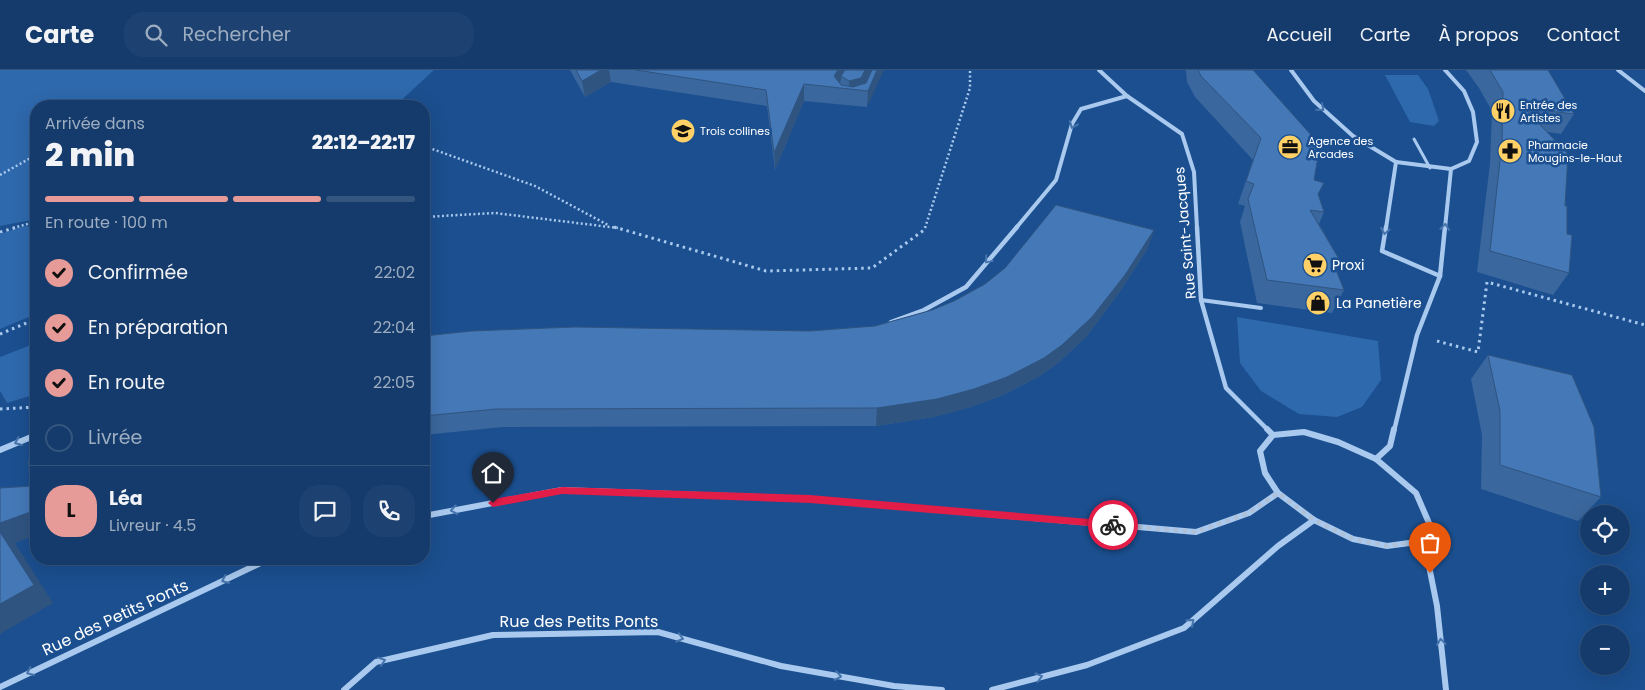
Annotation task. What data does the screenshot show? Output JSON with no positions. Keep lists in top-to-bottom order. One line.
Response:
{"streets":{"street":["Rue Saint-Jacques","Rue des Petits Ponts"]},"places":{"restaurant":["Entrée des Artistes"],"school or university":["Trois collines"],"office":["Agence des Arcades"],"pharmacy":["Pharmacie Mougins-le-Haut"],"supermarket":["Proxi"],"shop":["La Panetière"]},"page":{"header":"Carte","search":"Rechercher","nav":["Accueil","Carte","À propos","Contact"],"heading":["2 min","Arrivée dans","22:12–22:17"],"panel":["Léa","Livreur · 4.5"],"bar":"En route · 100 m","list":[["Confirmée","22:02"],["En préparation","22:04"],["En route","22:05"],"Livrée"],"round":"L","map_buttons":["+","−"]}}
